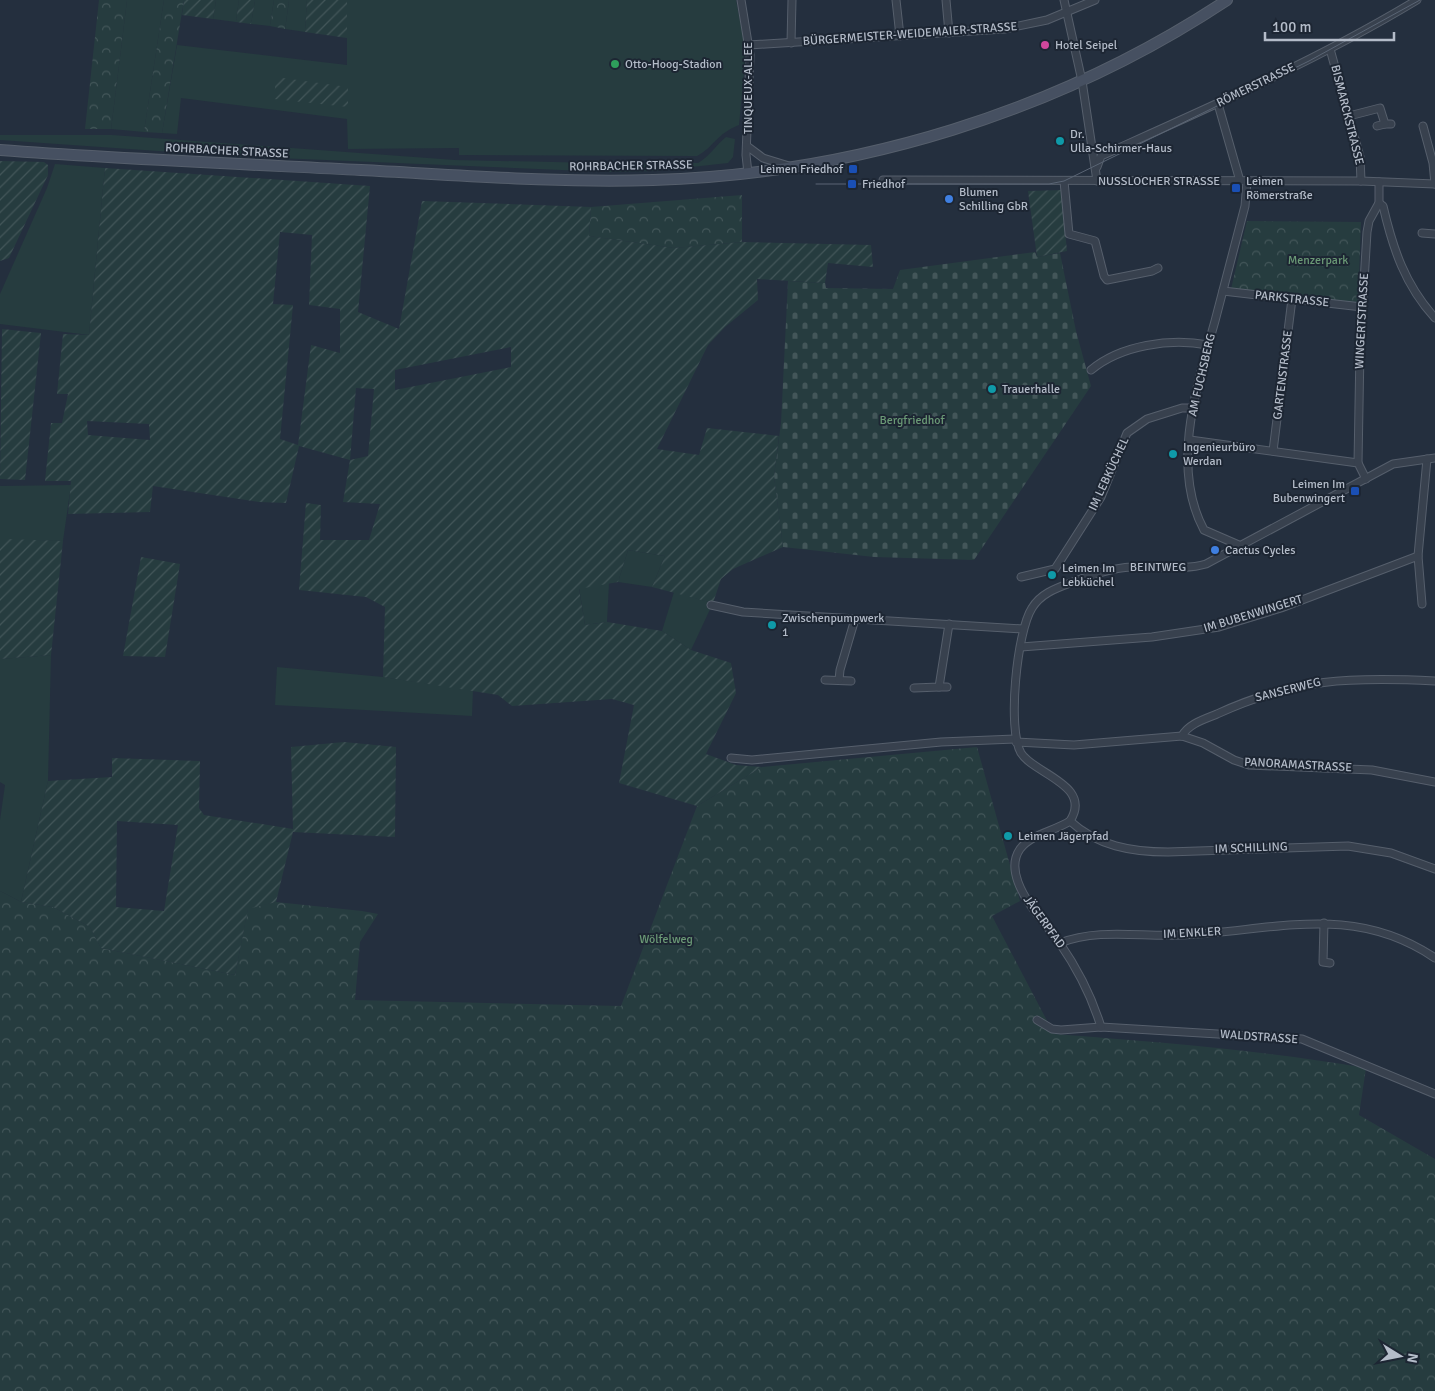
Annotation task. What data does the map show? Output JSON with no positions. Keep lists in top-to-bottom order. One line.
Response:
{"streets":{"main road":["ROHRBACHER STRASSE"],"street":["BÜRGERMEISTER-WEIDEMAIER-STRASSE","RÖMERSTRASSE","TINQUEUX-ALLEE","BISMARCKSTRASSE","NUSSLOCHER STRASSE","PARKSTRASSE","WINGERTSTRASSE","AM FUCHSBERG","GARTENSTRASSE","IM LEBKÜCHEL","BEINTWEG","IM BUBENWINGERT","SANSERWEG","PANORAMASTRASSE","IM SCHILLING","JÄGERPFAD","IM ENKLER","WALDSTRASSE"]},"crossings":[["BÜRGERMEISTER-WEIDEMAIER-STRASSE","TINQUEUX-ALLEE"],["RÖMERSTRASSE","BISMARCKSTRASSE"],["TINQUEUX-ALLEE","ROHRBACHER STRASSE"],["BISMARCKSTRASSE","NUSSLOCHER STRASSE"],["NUSSLOCHER STRASSE","WINGERTSTRASSE"],["NUSSLOCHER STRASSE","AM FUCHSBERG"],["PARKSTRASSE","WINGERTSTRASSE"],["PARKSTRASSE","AM FUCHSBERG"],["PARKSTRASSE","GARTENSTRASSE"],["AM FUCHSBERG","IM LEBKÜCHEL"],["AM FUCHSBERG","BEINTWEG"],["BEINTWEG","IM BUBENWINGERT"],["BEINTWEG","PANORAMASTRASSE"],["SANSERWEG","PANORAMASTRASSE"],["IM SCHILLING","JÄGERPFAD"],["JÄGERPFAD","IM ENKLER"],["JÄGERPFAD","WALDSTRASSE"]],"parks":["Menzerpark","Bergfriedhof","Wölfelweg"],"places":{"other":["Hotel Seipel","Otto-Hoog-Stadion","Dr. Ulla-Schirmer-Haus","Blumen Schilling GbR","Trauerhalle","Ingenieurbüro Werdan","Cactus Cycles","Leimen Im Lebküchel","Zwischenpumpwerk 1","Leimen Jägerpfad"],"transit":["Leimen Friedhof","Friedhof","Leimen Römerstraße","Leimen Im Bubenwingert"]},"scale_bar":"100 m","north":"right"}
